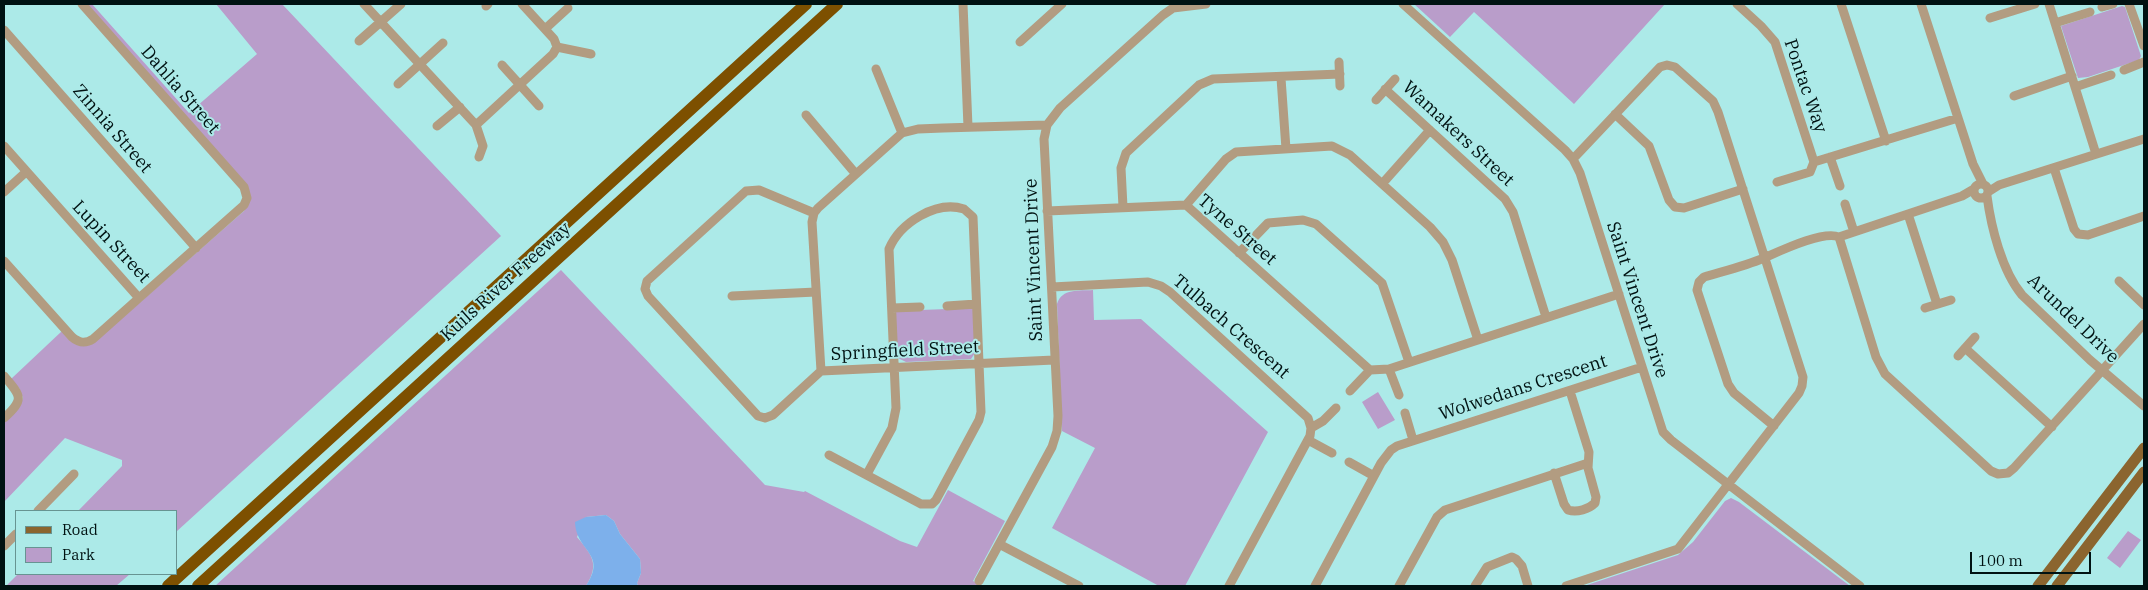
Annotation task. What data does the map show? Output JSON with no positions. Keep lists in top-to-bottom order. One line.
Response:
{"streets":{"highway":["Kuils River Freeway"],"street":["Pontac Way","Dahlia Street","Zinnia Street","Wamakers Street","Tyne Street","Lupin Street","Saint Vincent Drive","Arundel Drive","Tulbach Crescent","Springfield Street","Wolwedans Crescent"]},"crossings":[["Pontac Way","Arundel Drive"],["Dahlia Street","Lupin Street"],["Zinnia Street","Lupin Street"],["Tyne Street","Saint Vincent Drive"],["Saint Vincent Drive","Tulbach Crescent"],["Saint Vincent Drive","Springfield Street"],["Saint Vincent Drive","Wolwedans Crescent"]],"legend":["Road","Park"],"scale_bar":"100 m"}
